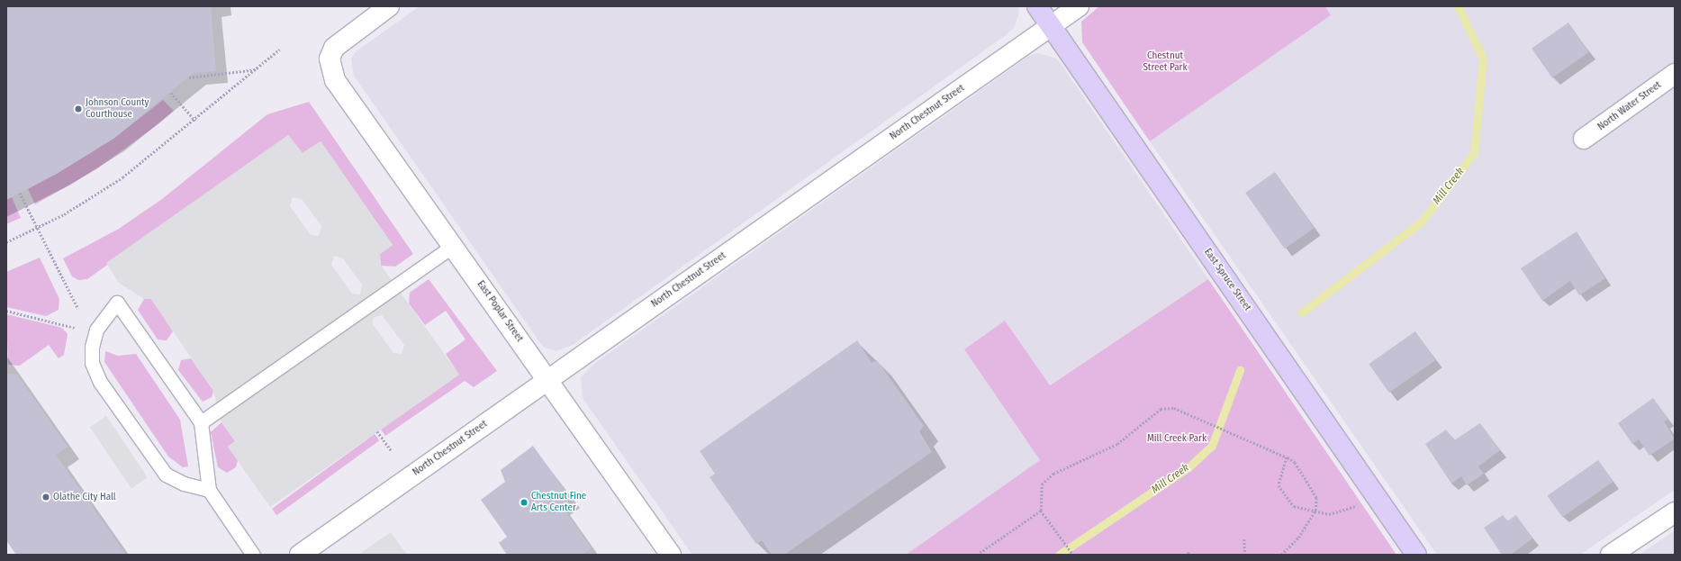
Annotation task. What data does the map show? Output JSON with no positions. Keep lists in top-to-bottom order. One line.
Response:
{"streets":{"street":["North Water Street","North Chestnut Street","East Spruce Street","East Poplar Street"]},"crossings":[["North Chestnut Street","East Spruce Street"],["North Chestnut Street","East Poplar Street"]],"water":["Mill Creek"],"parks":["Chestnut Street Park","Mill Creek Park"],"places":["Johnson County Courthouse","Olathe City Hall","Chestnut Fine Arts Center"]}
